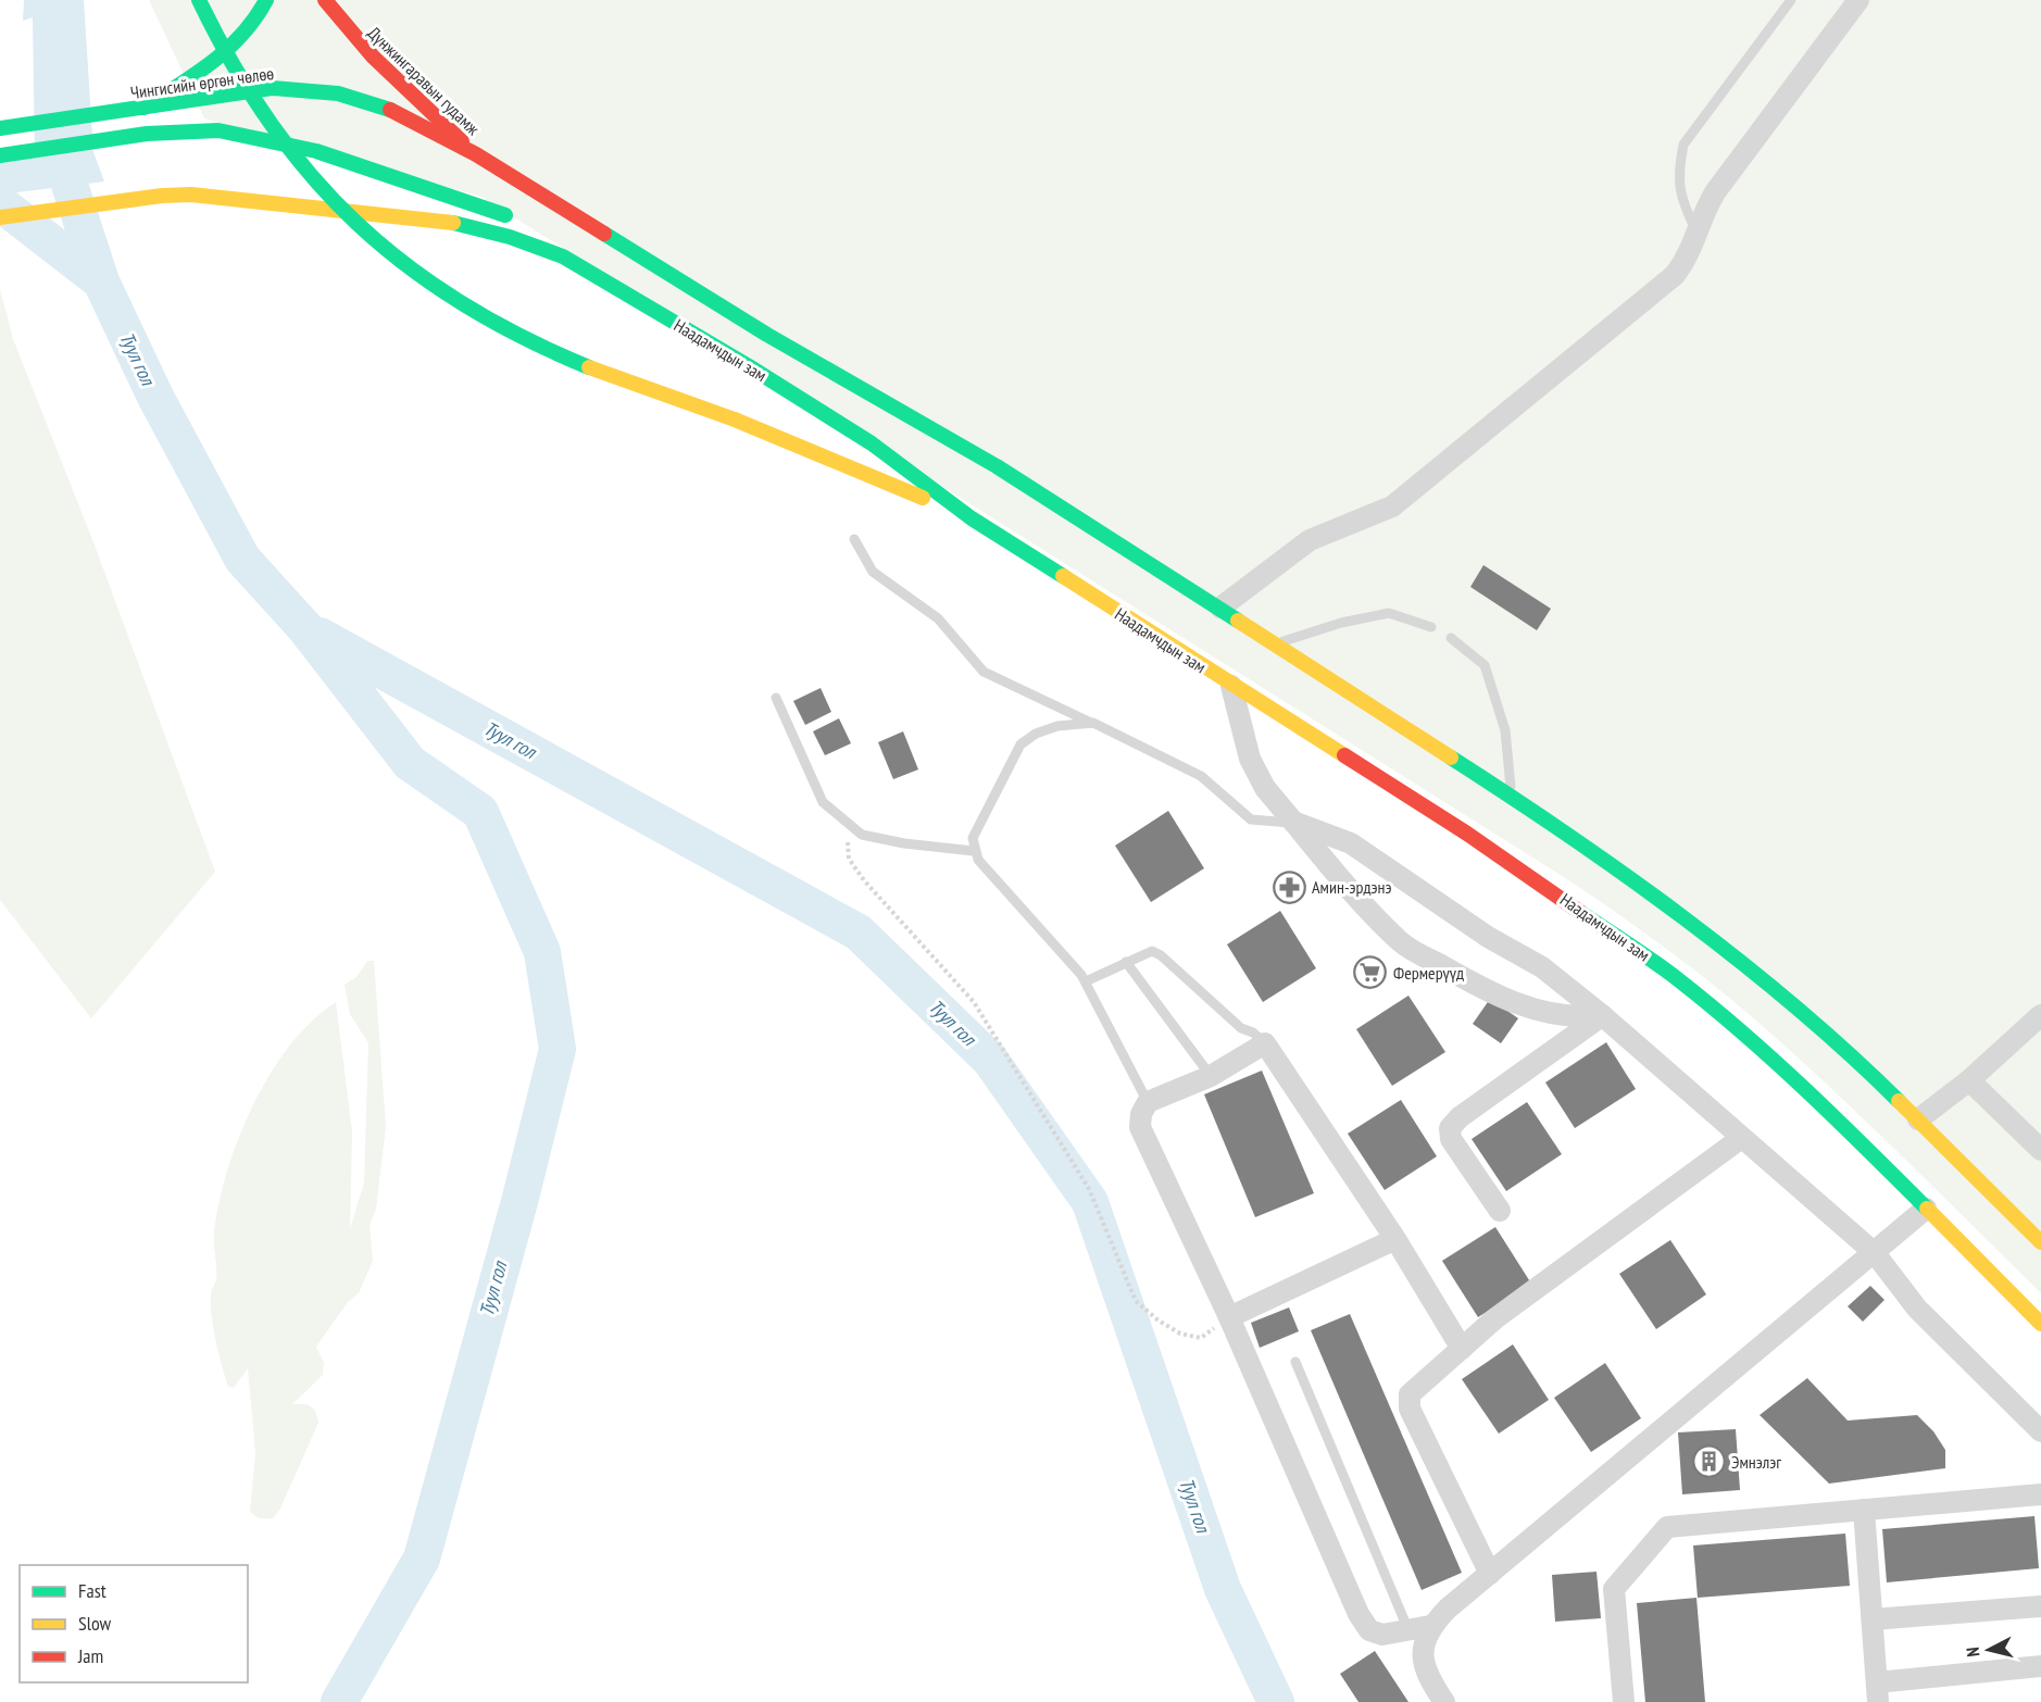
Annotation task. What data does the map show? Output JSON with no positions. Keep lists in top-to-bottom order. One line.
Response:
{"streets":{"main road":["Дүнжингаравын гудамж","Чингисийн өргөн чөлөө","Наадамчдын зам"]},"crossings":[["Дүнжингаравын гудамж","Чингисийн өргөн чөлөө"],["Дүнжингаравын гудамж","Наадамчдын зам"],["Чингисийн өргөн чөлөө","Наадамчдын зам"]],"water":["Туул гол"],"places":{"pharmacy":["Амин-эрдэнэ"],"supermarket":["Фермерүүд"],"building":["Эмнэлэг"]},"legend":["Fast","Slow","Jam"],"north":"left"}
